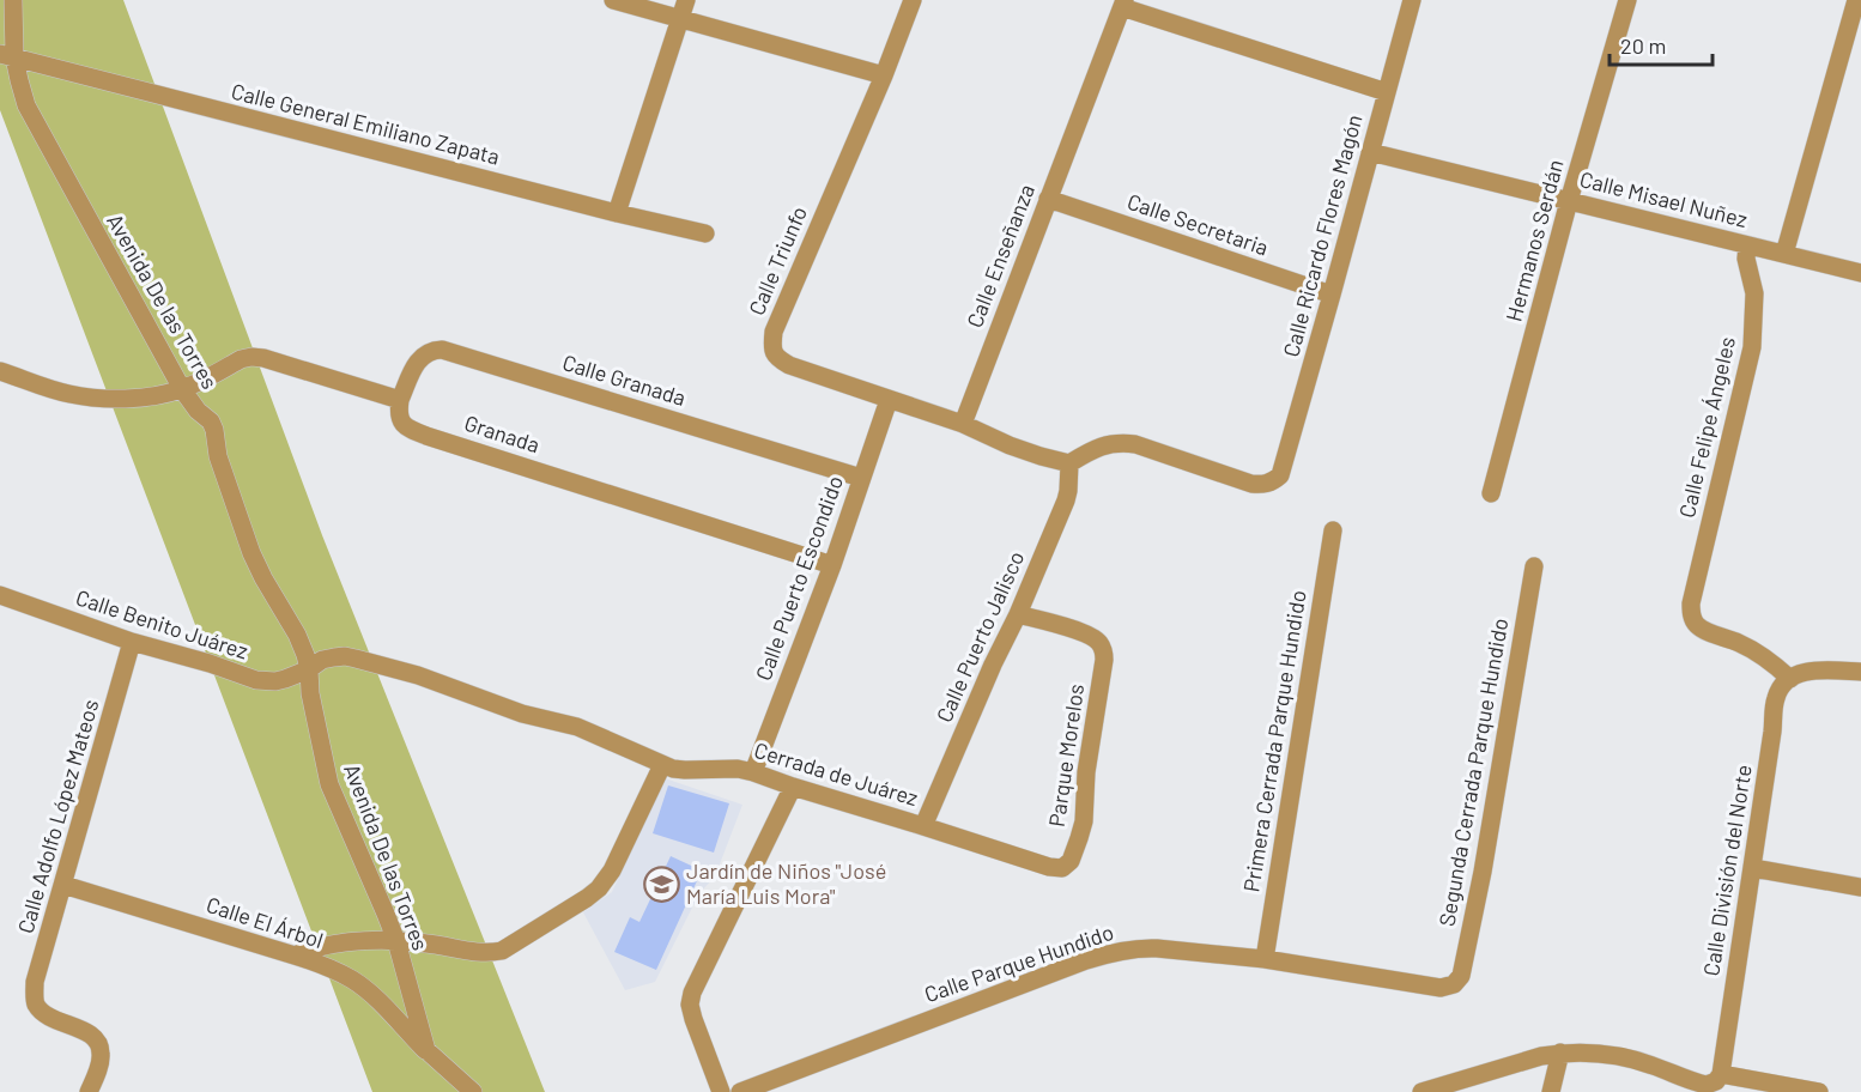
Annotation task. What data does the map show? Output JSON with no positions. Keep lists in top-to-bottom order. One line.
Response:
{"streets":{"street":["Calle General Emiliano Zapata","Calle Misael Nuñez","Calle Secretaria","Calle Ricardo Flores Magón","Hermanos Serdán","Calle Enseñanza","Calle Triunfo","Avenida De las Torres","Calle Granada","Calle Felipe Ángeles","Granada","Calle Puerto Escondido","Calle Benito Juárez","Calle Puerto Jalisco","Primera Cerrada Parque Hundido","Parque Morelos","Segunda Cerrada Parque Hundido","Cerrada de Juárez","Calle Adolfo López Mateos","Calle División del Norte","Calle El Árbol","Calle Parque Hundido"]},"crossings":[["Calle General Emiliano Zapata","Avenida De las Torres"],["Calle Misael Nuñez","Calle Ricardo Flores Magón"],["Calle Misael Nuñez","Hermanos Serdán"],["Calle Misael Nuñez","Calle Felipe Ángeles"],["Calle Secretaria","Calle Ricardo Flores Magón"],["Calle Secretaria","Calle Enseñanza"],["Calle Ricardo Flores Magón","Calle Puerto Jalisco"],["Calle Enseñanza","Calle Triunfo"],["Calle Triunfo","Calle Puerto Escondido"],["Avenida De las Torres","Calle Benito Juárez"],["Avenida De las Torres","Cerrada de Juárez"],["Avenida De las Torres","Calle El Árbol"],["Calle Granada","Granada"],["Calle Granada","Calle Puerto Escondido"],["Calle Felipe Ángeles","Calle División del Norte"],["Granada","Calle Puerto Escondido"],["Calle Puerto Escondido","Cerrada de Juárez"],["Calle Benito Juárez","Cerrada de Juárez"],["Calle Benito Juárez","Calle Adolfo López Mateos"],["Calle Puerto Jalisco","Parque Morelos"],["Calle Puerto Jalisco","Cerrada de Juárez"],["Primera Cerrada Parque Hundido","Calle Parque Hundido"],["Parque Morelos","Cerrada de Juárez"],["Segunda Cerrada Parque Hundido","Calle Parque Hundido"],["Calle Adolfo López Mateos","Calle El Árbol"]],"places":{"school or university":["Jardín de Niños \"José María Luis Mora\""]},"scale_bar":"20 m"}
